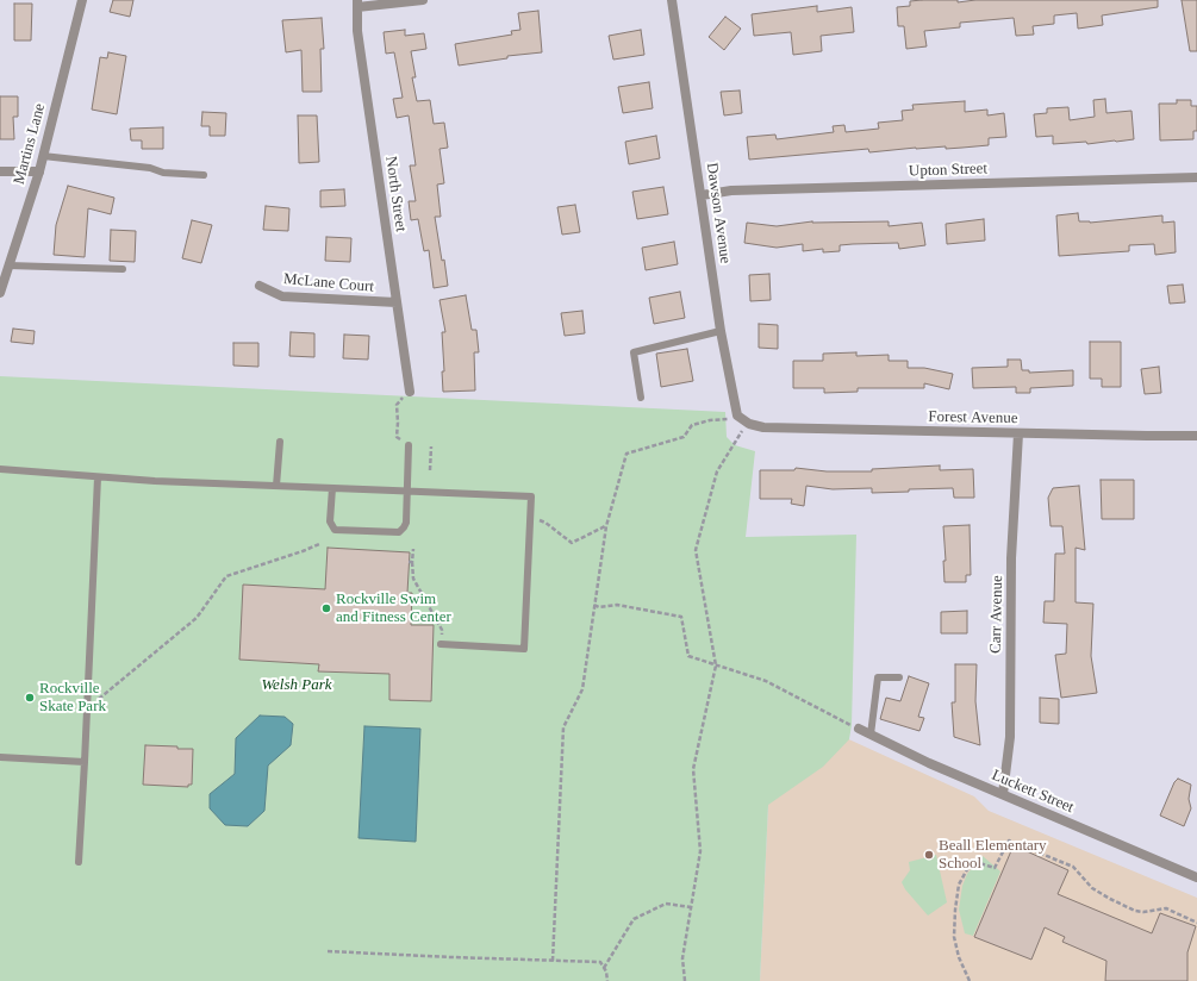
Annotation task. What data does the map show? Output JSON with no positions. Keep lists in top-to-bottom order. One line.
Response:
{"streets":{"street":["Martins Lane","Upton Street","North Street","Dawson Avenue","McLane Court","Forest Avenue","Carr Avenue","Luckett Street"]},"crossings":[["Upton Street","Dawson Avenue"],["North Street","McLane Court"],["Forest Avenue","Carr Avenue"],["Carr Avenue","Luckett Street"]],"parks":["Welsh Park"],"places":["Rockville Swim and Fitness Center","Rockville Skate Park","Beall Elementary School"]}
